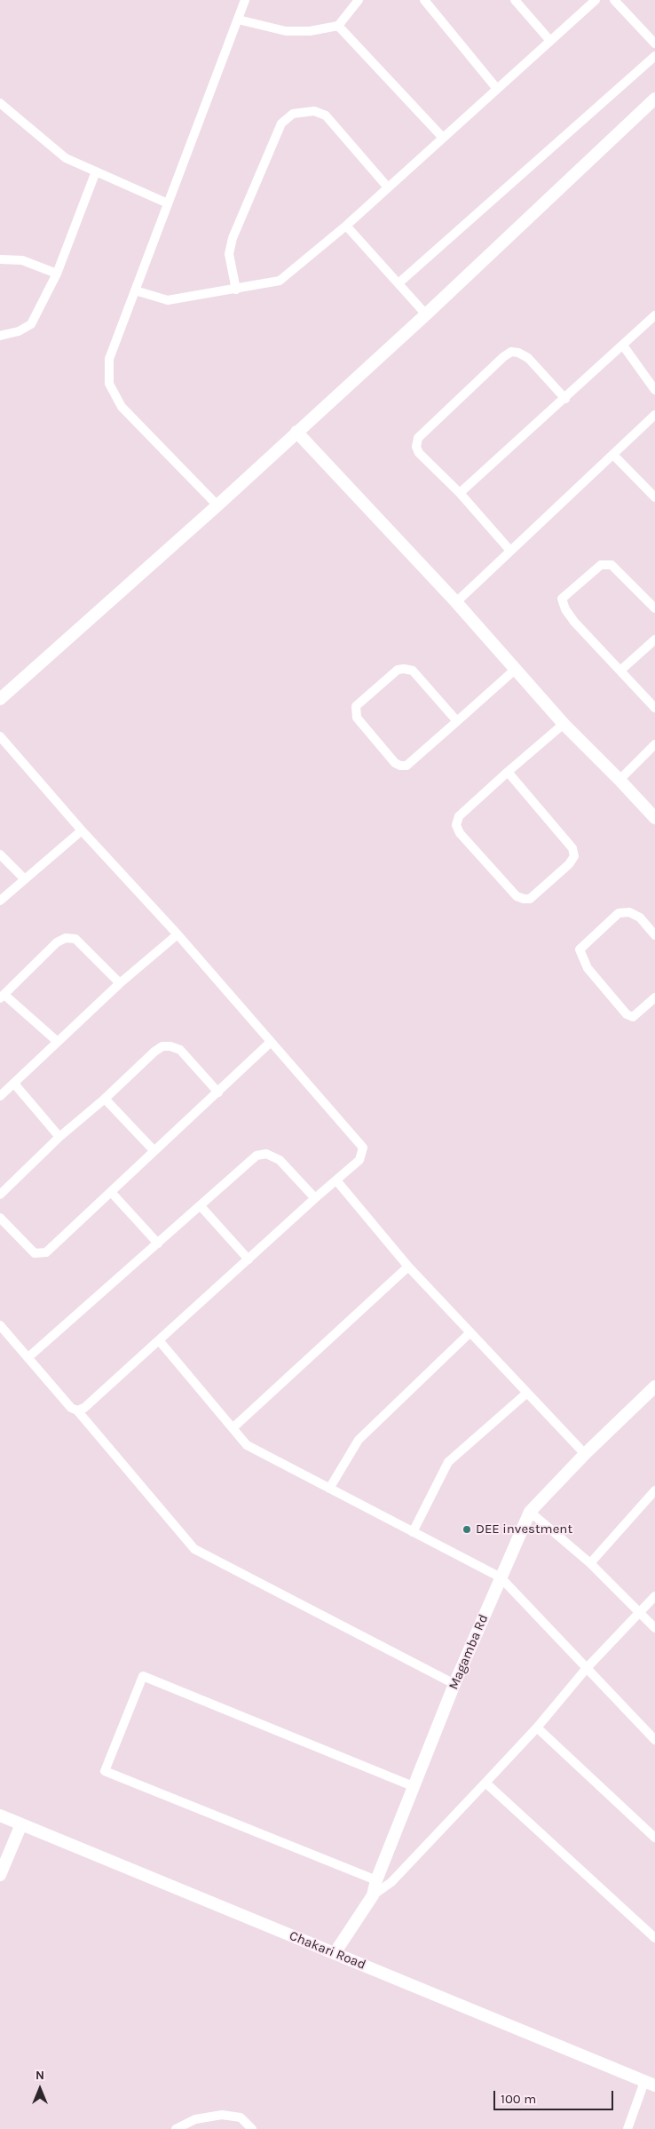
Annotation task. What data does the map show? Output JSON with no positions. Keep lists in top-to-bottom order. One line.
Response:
{"streets":{"street":["Magamba Rd","Chakari Road"]},"crossings":[["Magamba Rd","Chakari Road"]],"places":["DEE investment"],"scale_bar":"100 m","north":"top"}
